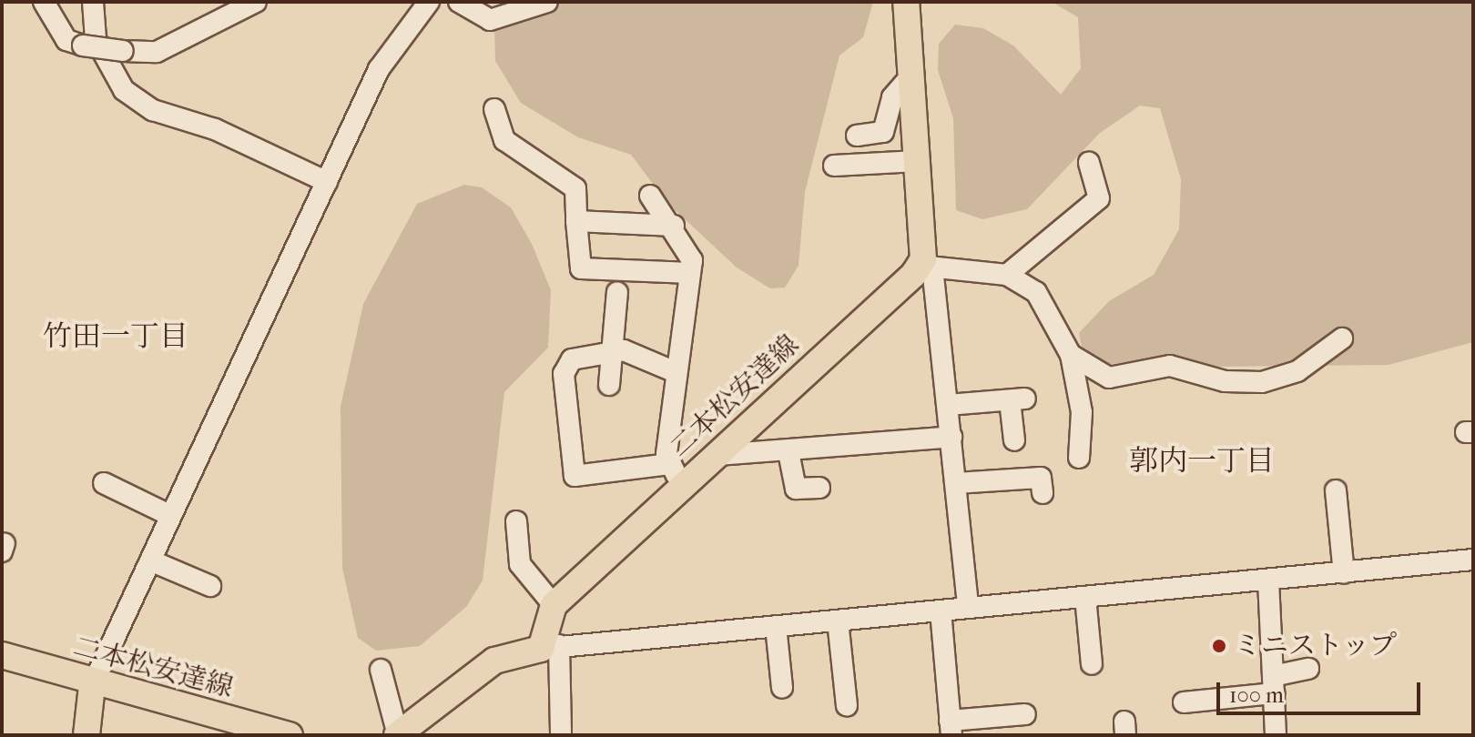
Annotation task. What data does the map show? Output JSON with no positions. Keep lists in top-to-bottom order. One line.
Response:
{"streets":{"main road":["二本松安達線"]},"districts":["竹田一丁目","郭内一丁目"],"places":["ミニストップ"],"scale_bar":"100 m"}
